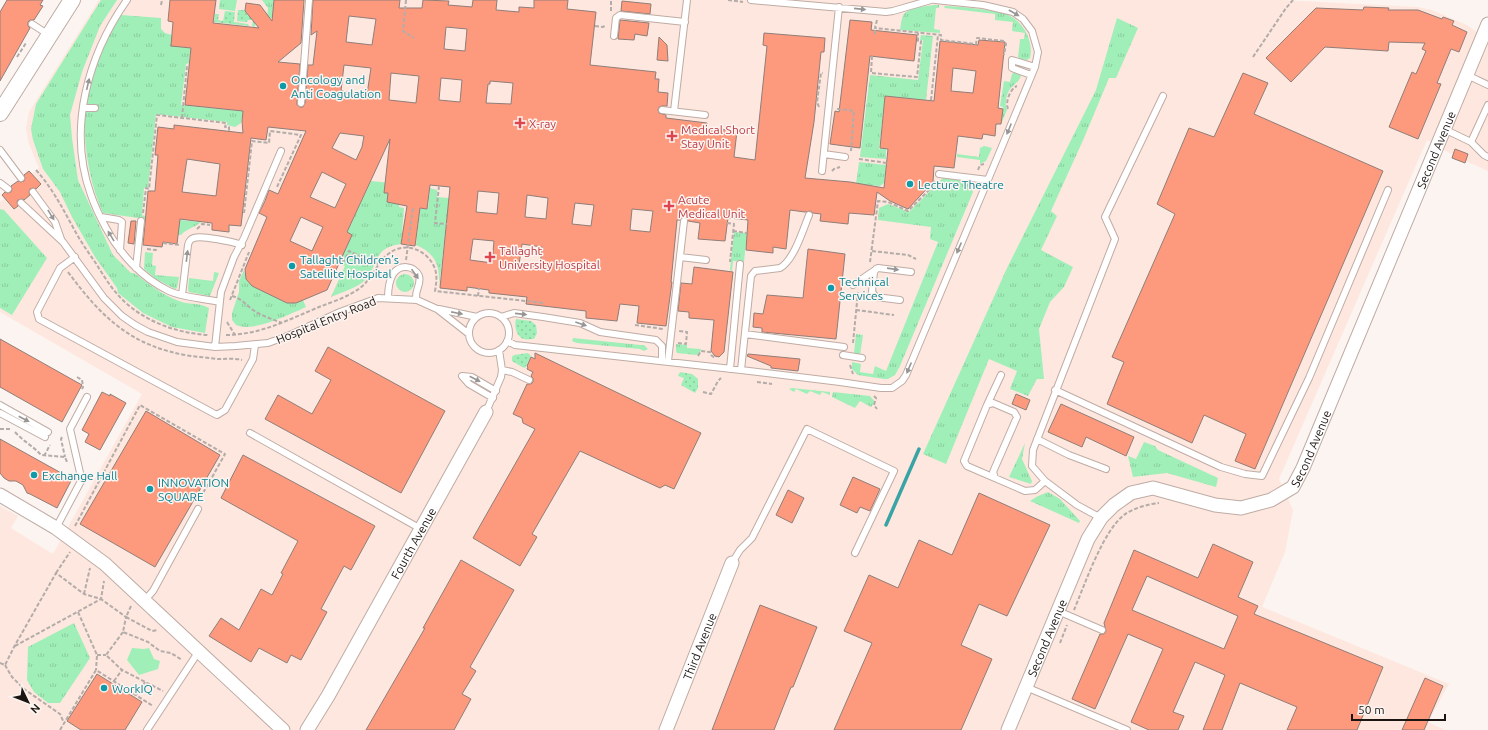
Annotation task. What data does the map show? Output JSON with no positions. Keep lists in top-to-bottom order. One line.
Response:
{"streets":{"street":["Second Avenue","Fourth Avenue","Third Avenue"],"lane":["Hospital Entry Road"]},"crossings":[["Hospital Entry Road","Fourth Avenue"]],"places":{"other":["Oncology and Anti Coagulation","Lecture Theatre","Tallaght Children’s Satellite Hospital","Technical Services","Exchange Hall","INNOVATION SQUARE","WorkIQ"],"health":["X-ray","Medical Short Stay Unit","Acute Medical Unit","Tallaght University Hospital"]},"scale_bar":"50 m","north":"bottom right"}
